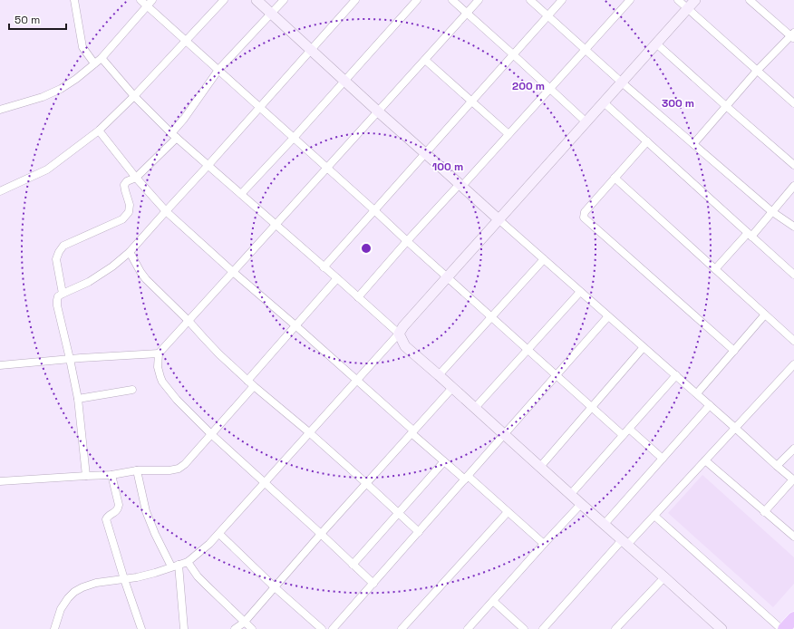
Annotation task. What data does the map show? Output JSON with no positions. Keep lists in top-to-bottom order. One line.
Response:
{"scale_bar":"50 m","rings":["200 m","300 m","100 m"]}
